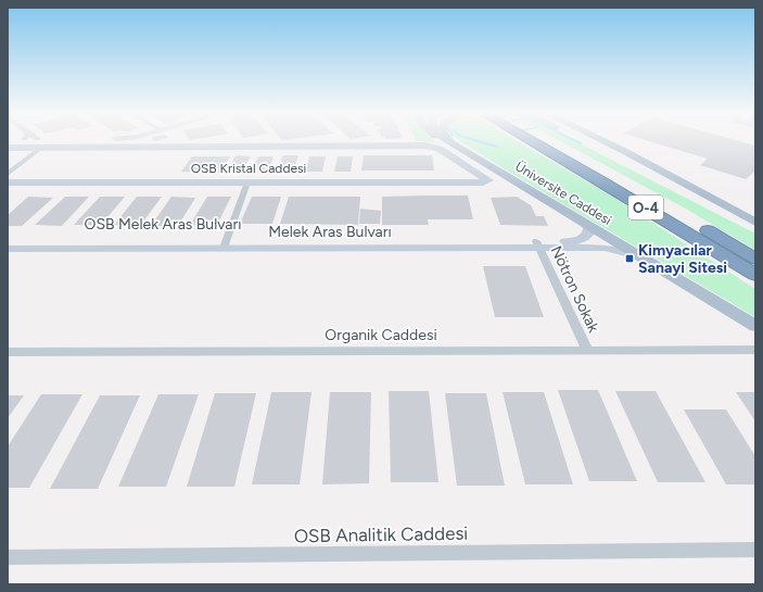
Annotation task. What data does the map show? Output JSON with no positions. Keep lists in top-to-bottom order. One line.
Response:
{"streets":{"highway":["O-4"],"main road":["Üniversite Caddesi"],"street":["OSB Kristal Caddesi","OSB Melek Aras Bulvarı","Melek Aras Bulvarı","Nötron Sokak","Organik Caddesi","OSB Analitik Caddesi"]},"crossings":[["Üniversite Caddesi","Melek Aras Bulvarı"],["OSB Melek Aras Bulvarı","Melek Aras Bulvarı"],["Melek Aras Bulvarı","Nötron Sokak"],["Nötron Sokak","Organik Caddesi"]],"places":{"transit":["Kimyacılar Sanayi Sitesi"]}}
